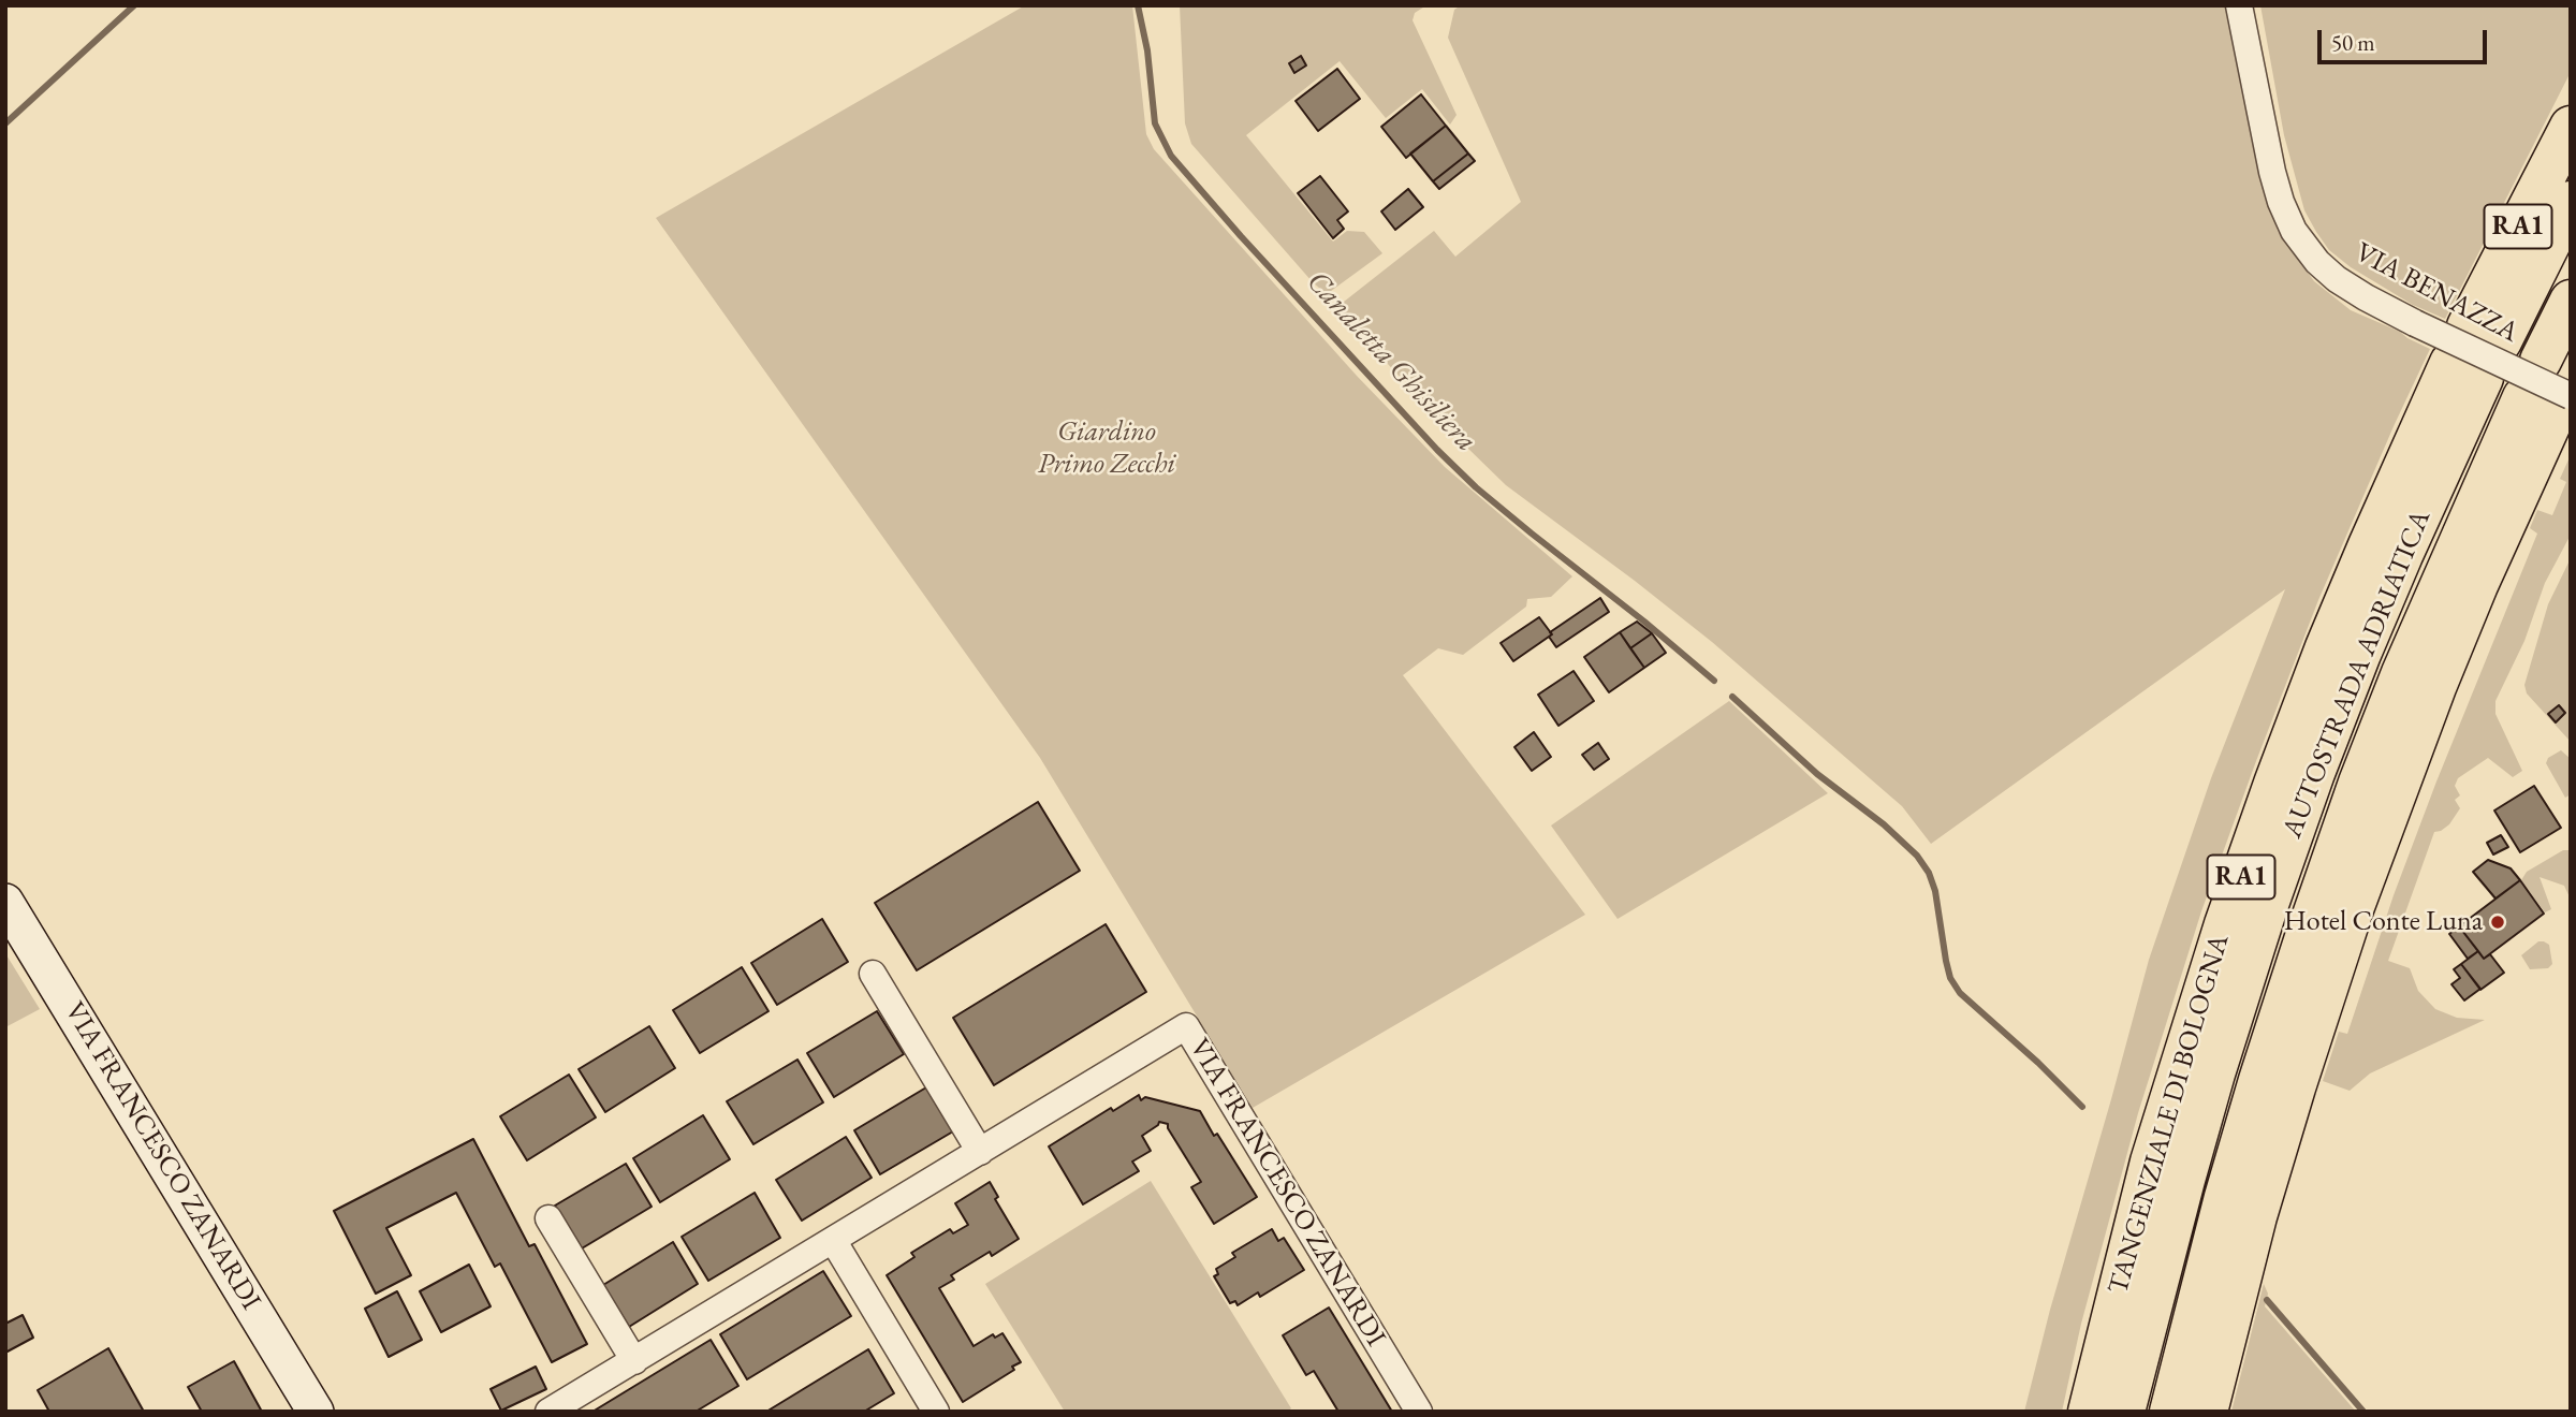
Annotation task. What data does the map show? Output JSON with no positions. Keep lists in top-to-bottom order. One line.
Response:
{"streets":{"highway":["RA1","AUTOSTRADA ADRIATICA","TANGENZIALE DI BOLOGNA"],"street":["VIA BENAZZA","VIA FRANCESCO ZANARDI"]},"crossings":[["VIA BENAZZA","AUTOSTRADA ADRIATICA"],["AUTOSTRADA ADRIATICA","TANGENZIALE DI BOLOGNA"]],"water":["Canaletta Ghisiliera"],"parks":["Giardino Primo Zecchi"],"places":["Hotel Conte Luna"],"scale_bar":"50 m"}
